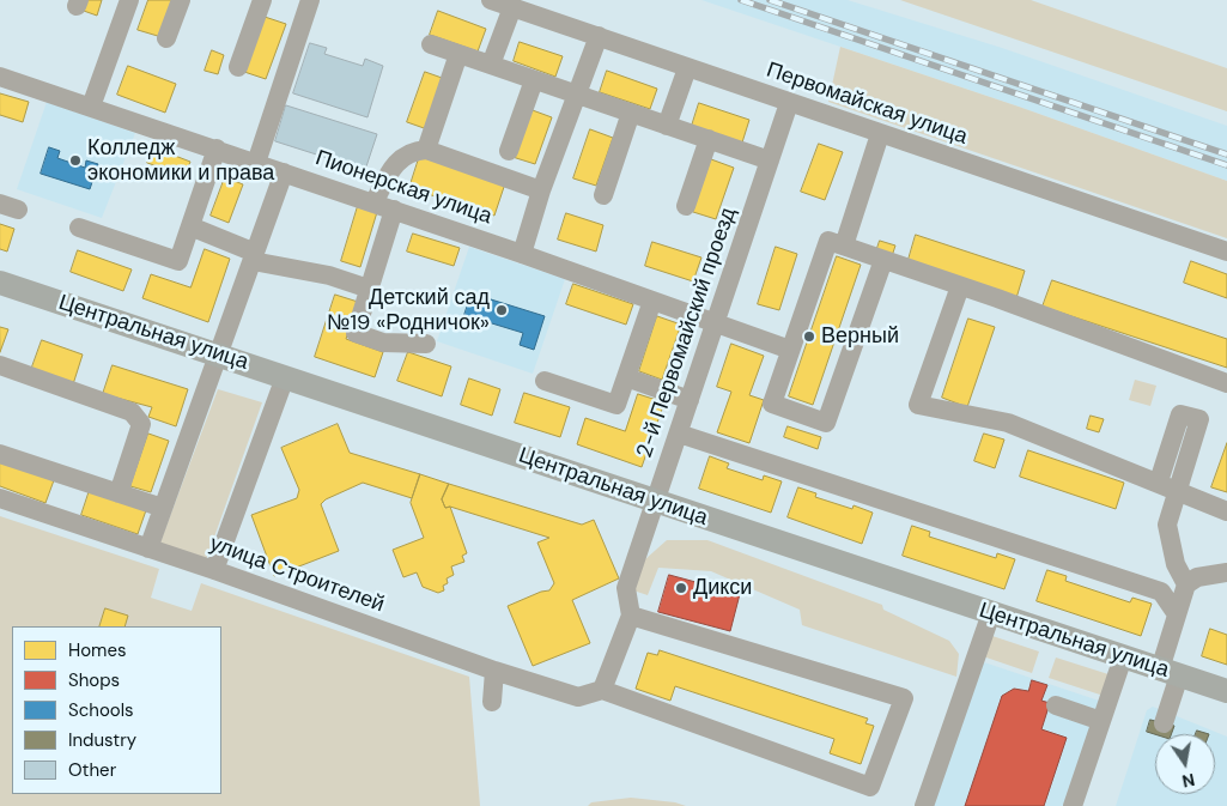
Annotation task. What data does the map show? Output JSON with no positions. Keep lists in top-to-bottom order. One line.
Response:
{"streets":{"main road":["Центральная улица"],"street":["Первомайская улица","Пионерская улица","2-й Первомайский проезд","улица Строителей"]},"crossings":[["Первомайская улица","2-й Первомайский проезд"],["Пионерская улица","2-й Первомайский проезд"],["Центральная улица","2-й Первомайский проезд"],["2-й Первомайский проезд","улица Строителей"]],"places":["Колледж экономики и права","Детский сад №19 «Родничок»","Верный","Дикси"],"legend":["Homes","Shops","Schools","Industry","Other"],"north":"bottom"}
